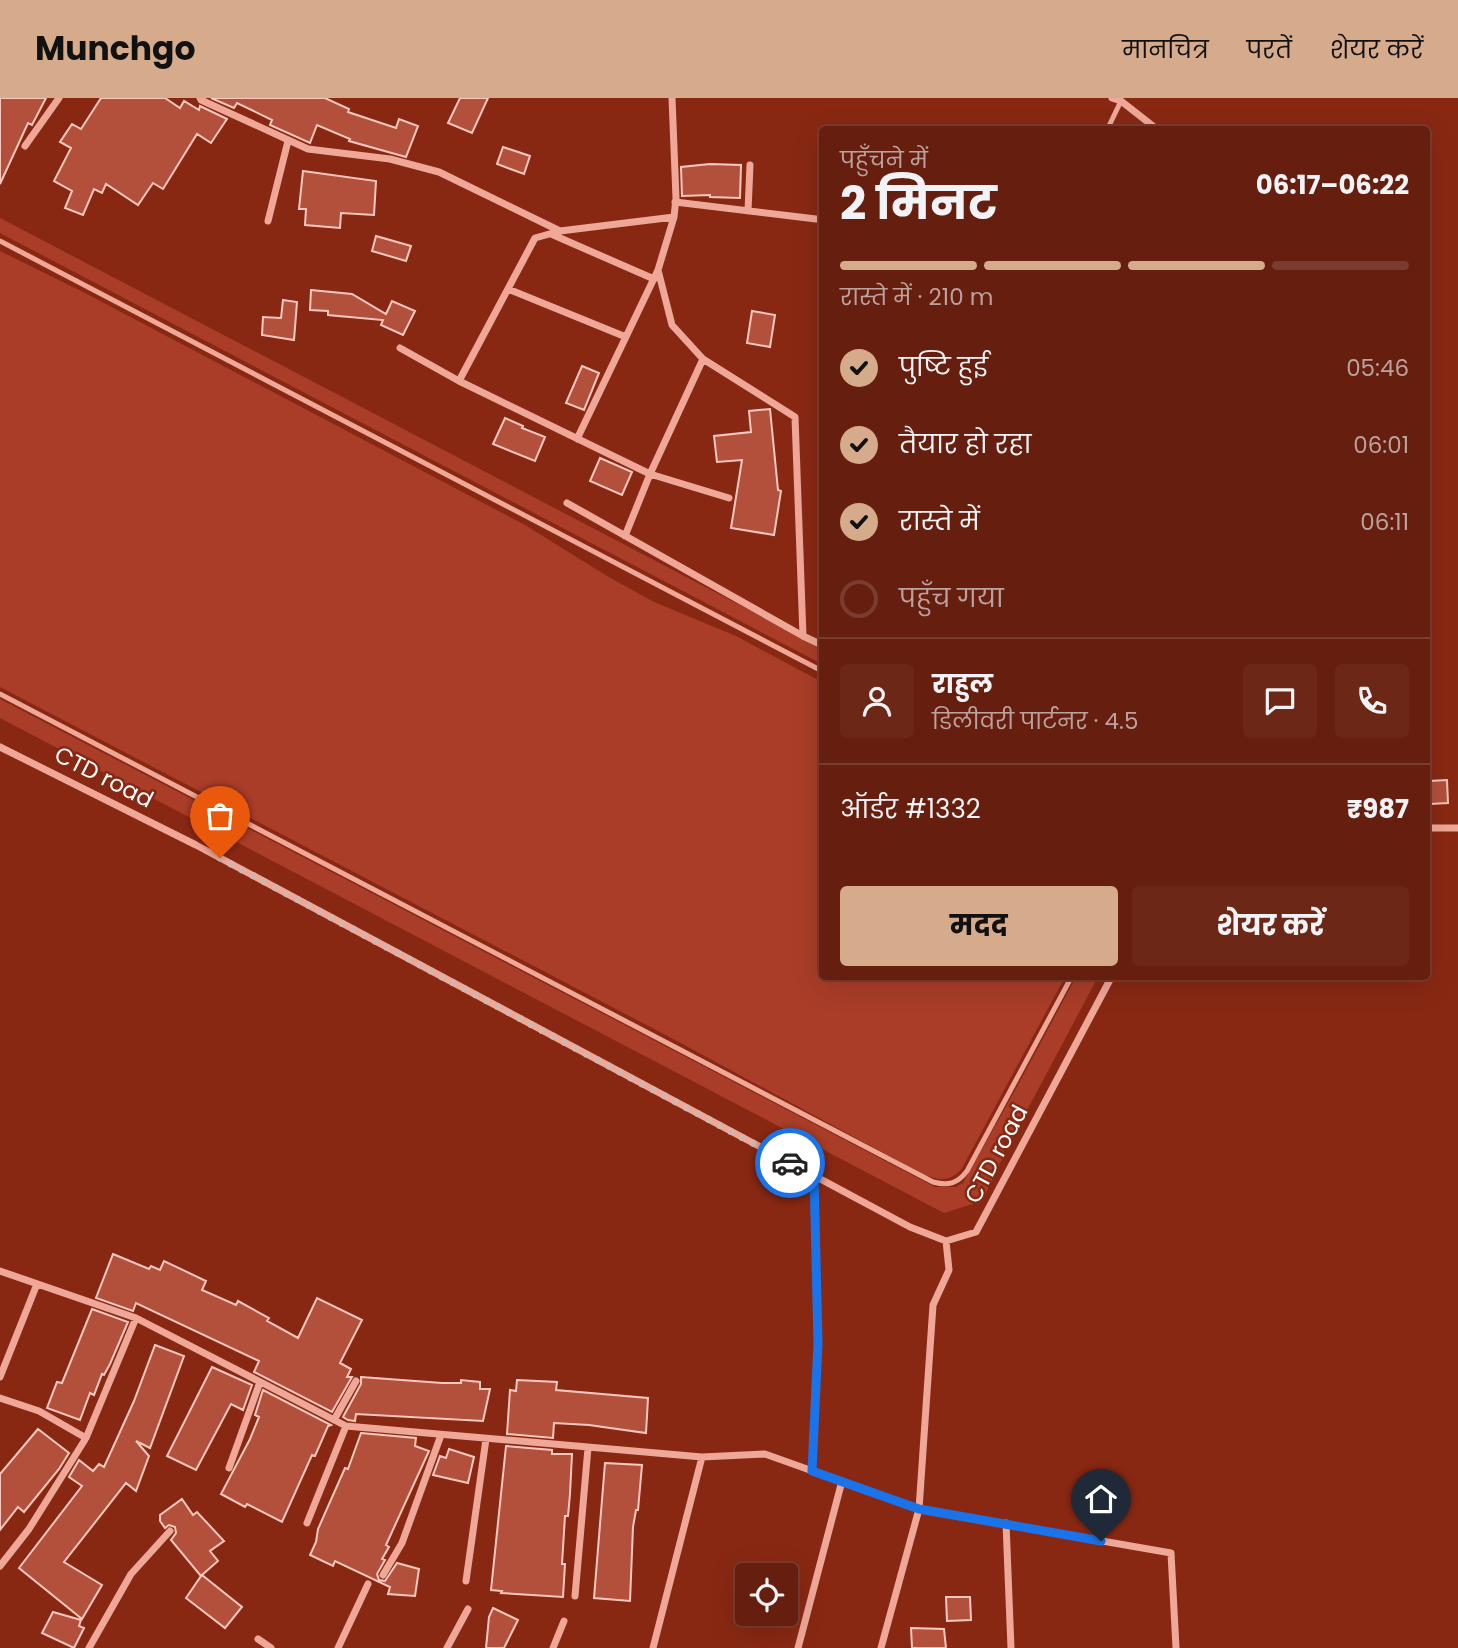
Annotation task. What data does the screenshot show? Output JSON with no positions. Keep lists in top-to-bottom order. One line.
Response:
{"streets":{"street":["CTD road"]},"page":{"header":"Munchgo","nav":["मानचित्र","परतें","शेयर करें"],"heading":["2 मिनट","पहुँचने में","06:17–06:22"],"panel":["राहुल","डिलीवरी पार्टनर · 4.5","ऑर्डर #1332","₹987"],"bar":"रास्ते में · 210 m","list":[["पुष्टि हुई","05:46"],["तैयार हो रहा","06:01"],["रास्ते में","06:11"],"पहुँच गया"],"buttons":["मदद","शेयर करें"]}}
